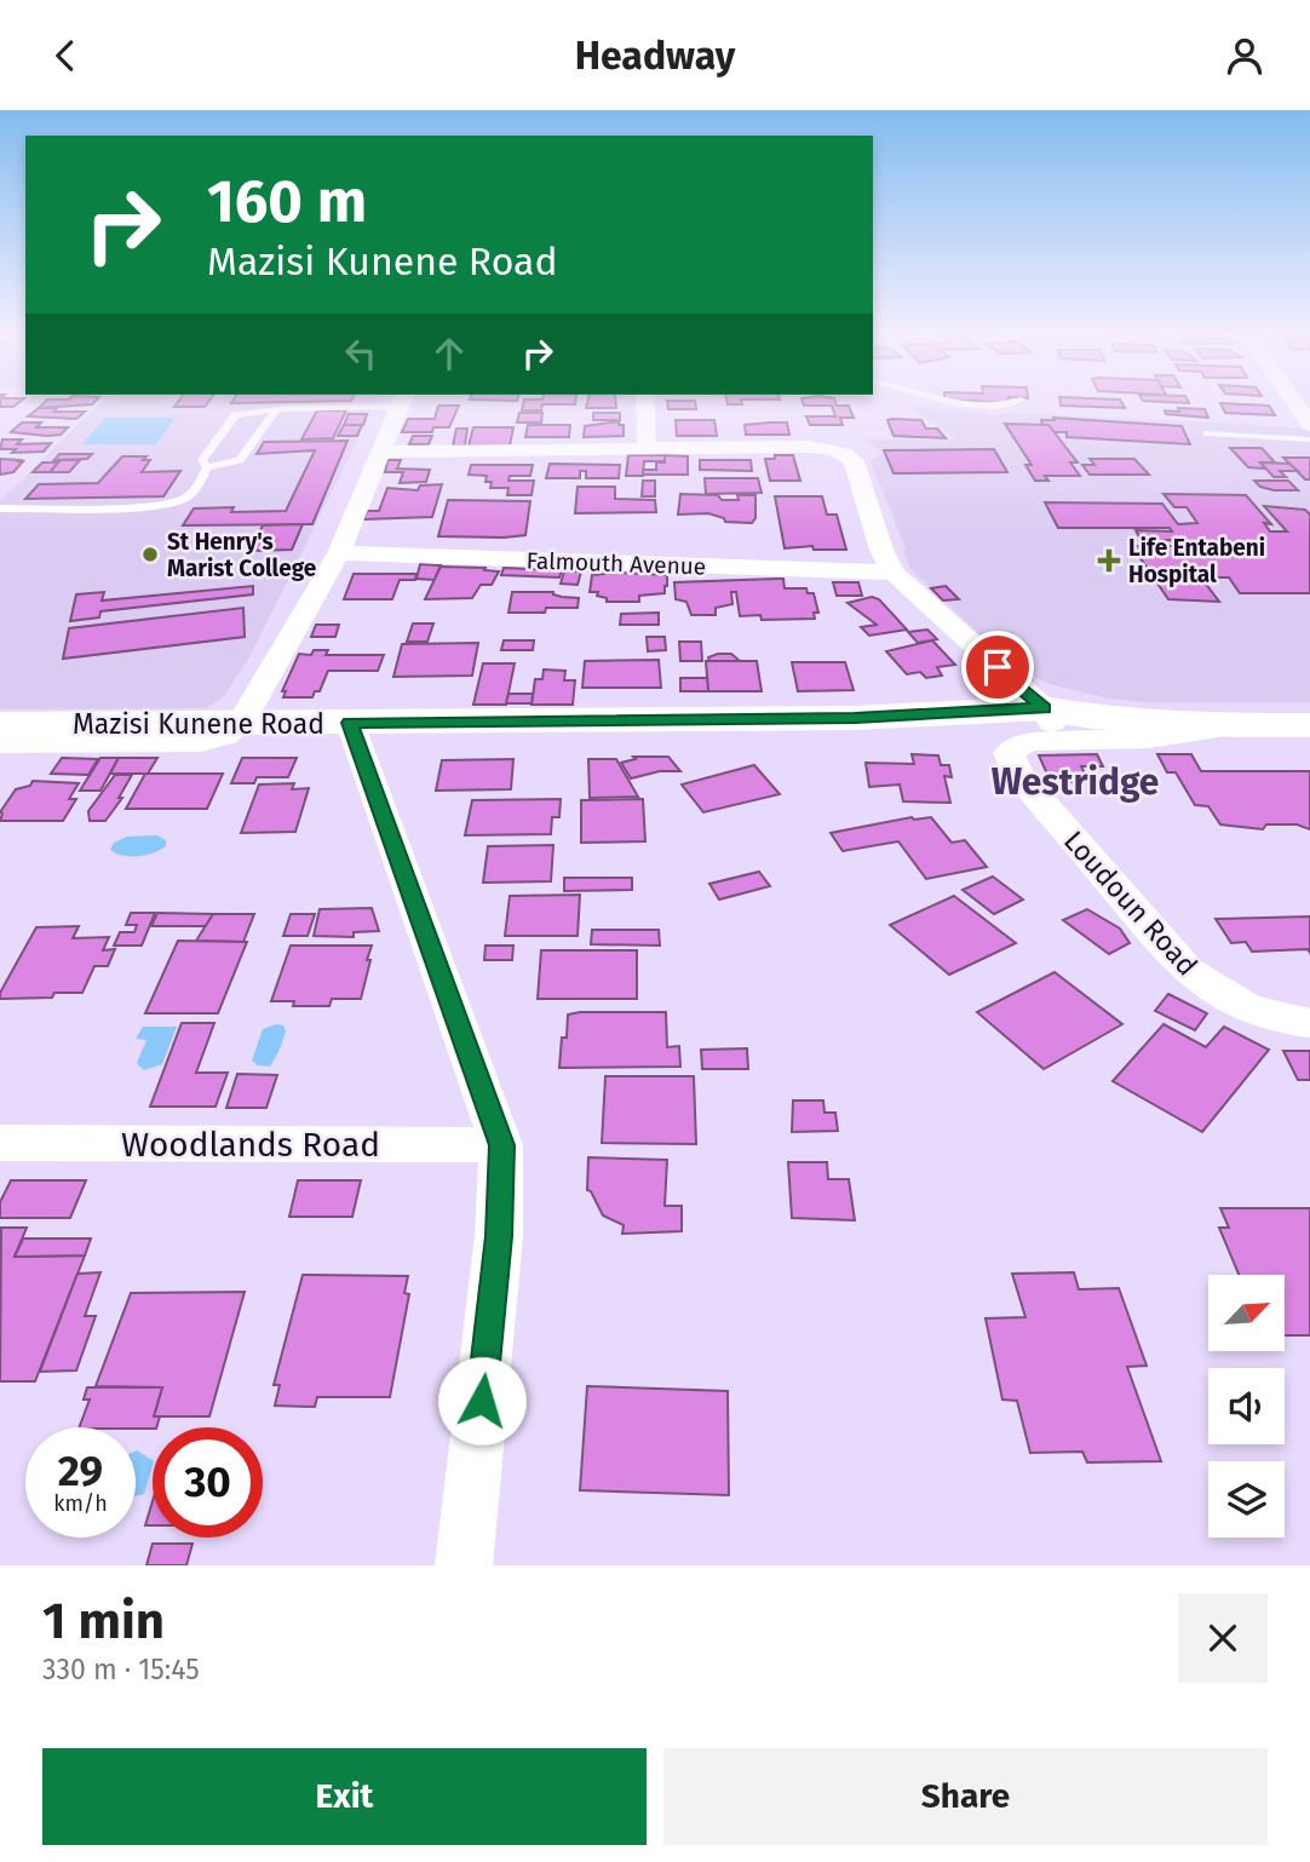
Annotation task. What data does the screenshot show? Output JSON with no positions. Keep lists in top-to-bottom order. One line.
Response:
{"streets":{"street":["Falmouth Avenue","Mazisi Kunene Road","Loudoun Road","Woodlands Road"]},"crossings":[["Mazisi Kunene Road","Loudoun Road"]],"districts":["Westridge"],"places":{"other":["St Henry's Marist College"],"health":["Life Entabeni Hospital"]},"north":"top right","page":{"header":"Headway","turn":["160 m","Mazisi Kunene Road"],"speed":"29 km/h","limit":"30","heading":["1 min","330 m · 15:45"],"buttons":["Exit","Share"]}}
